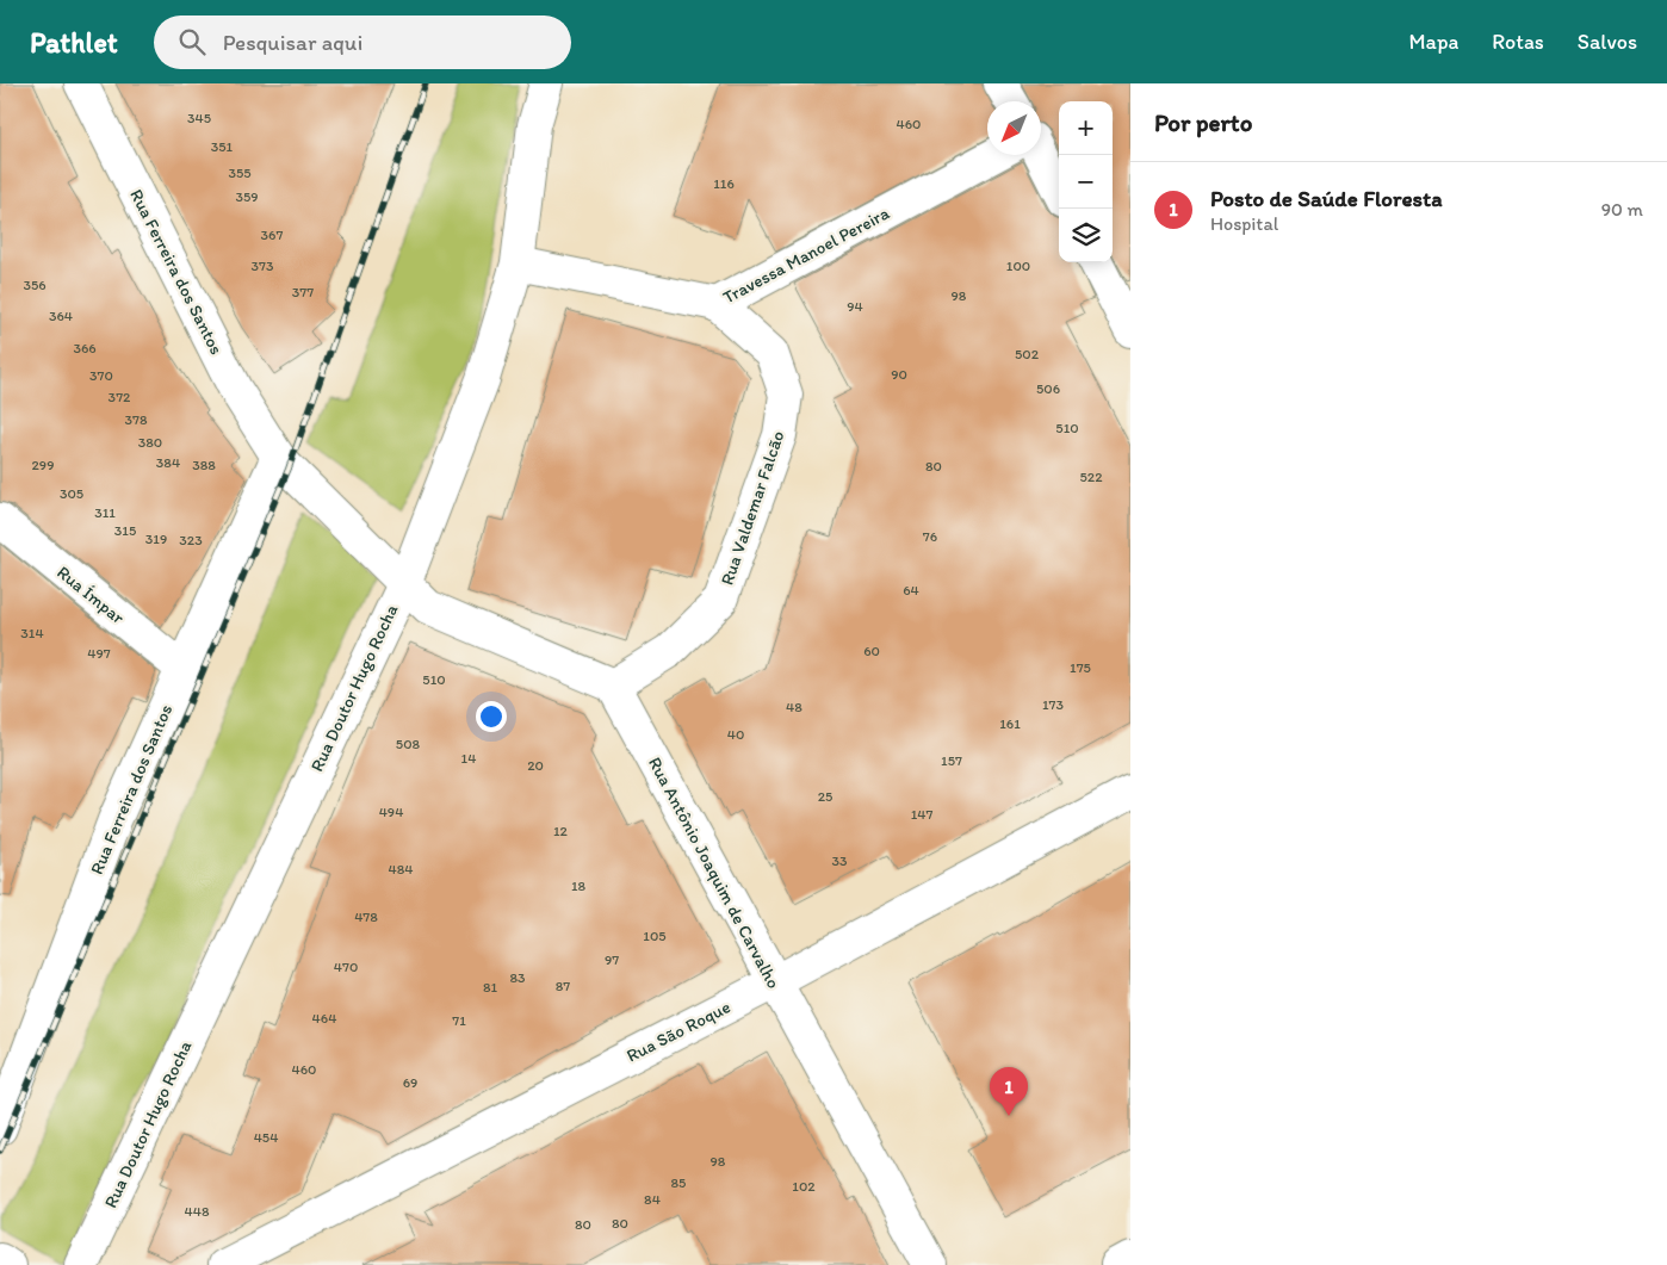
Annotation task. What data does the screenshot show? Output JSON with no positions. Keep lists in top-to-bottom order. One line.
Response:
{"streets":{"street":["Travessa Manoel Pereira","Rua Ferreira dos Santos","Rua Valdemar Falcão","Rua Ímpar","Rua Doutor Hugo Rocha","Rua Antônio Joaquim de Carvalho","Rua São Roque"]},"crossings":[["Travessa Manoel Pereira","Rua Valdemar Falcão"],["Travessa Manoel Pereira","Rua Doutor Hugo Rocha"],["Rua Ferreira dos Santos","Rua Ímpar"],["Rua Ferreira dos Santos","Rua Doutor Hugo Rocha"],["Rua Valdemar Falcão","Rua Antônio Joaquim de Carvalho"],["Rua Antônio Joaquim de Carvalho","Rua São Roque"]],"house_numbers":["345","460","351","355","116","359","367","373","100","356","377","98","94","364","366","502","90","370","506","372","378","510","380","384","299","388","80","522","305","311","315","76","319","323","64","314","60","497","175","510","173","48","161","40","508","14","157","20","25","494","147","12","33","484","18","478","105","97","470","83","87","81","464","71","460","69","454","98","85","102","84","448","80","80"],"north":"bottom left","page":{"header":"Pathlet","search":"Pesquisar aqui","nav":["Mapa","Rotas","Salvos"],"heading":"Por perto","map_buttons":["+","−"],"list":[{"mark":"1","name":"Posto de Saúde Floresta","note":"Hospital","value":"90 m"}],"pins":"1"}}
